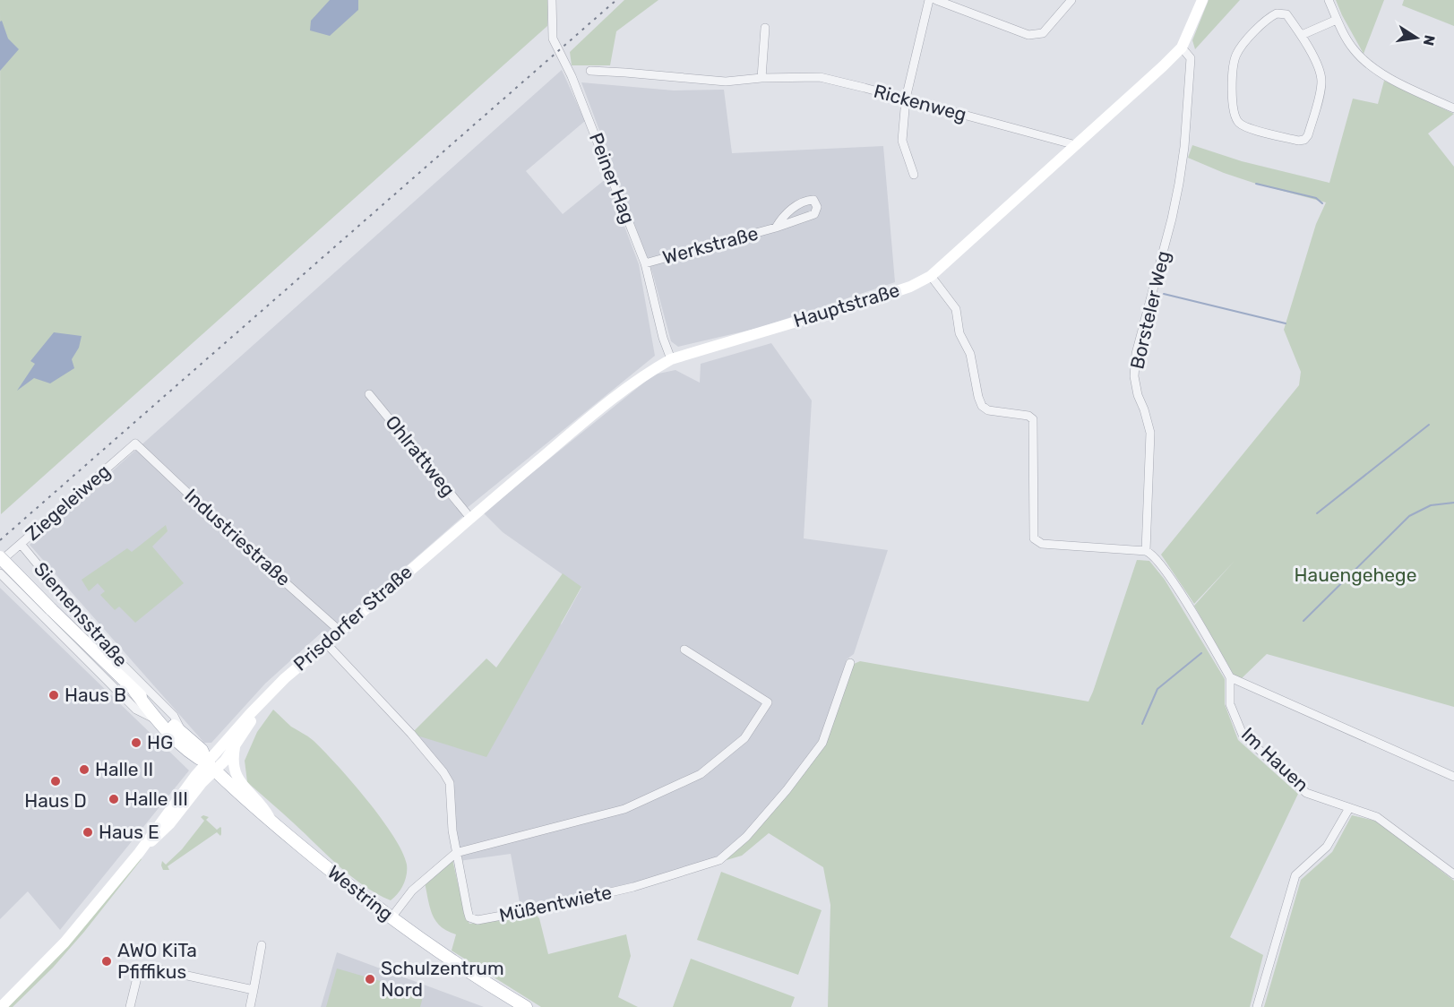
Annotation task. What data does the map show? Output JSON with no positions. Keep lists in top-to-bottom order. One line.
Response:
{"streets":{"main road":["Hauptstraße","Prisdorfer Straße","Westring"],"street":["Rickenweg","Peiner Hag","Werkstraße","Borsteler Weg","Ohlrattweg","Ziegeleiweg","Industriestraße","Siemensstraße","Im Hauen","Müßentwiete"]},"crossings":[["Rickenweg","Hauptstraße"],["Peiner Hag","Werkstraße"],["Peiner Hag","Hauptstraße"],["Hauptstraße","Borsteler Weg"],["Hauptstraße","Ohlrattweg"],["Hauptstraße","Prisdorfer Straße"],["Ziegeleiweg","Industriestraße"],["Ziegeleiweg","Siemensstraße"],["Ziegeleiweg","Westring"],["Industriestraße","Prisdorfer Straße"],["Siemensstraße","Westring"],["Prisdorfer Straße","Westring"],["Prisdorfer Straße","Müßentwiete"]],"parks":["Hauengehege"],"places":["Haus B","HG","Halle II","Haus D","Halle III","Haus E","AWO KiTa Pfiffikus","Schulzentrum Nord"],"north":"right"}
